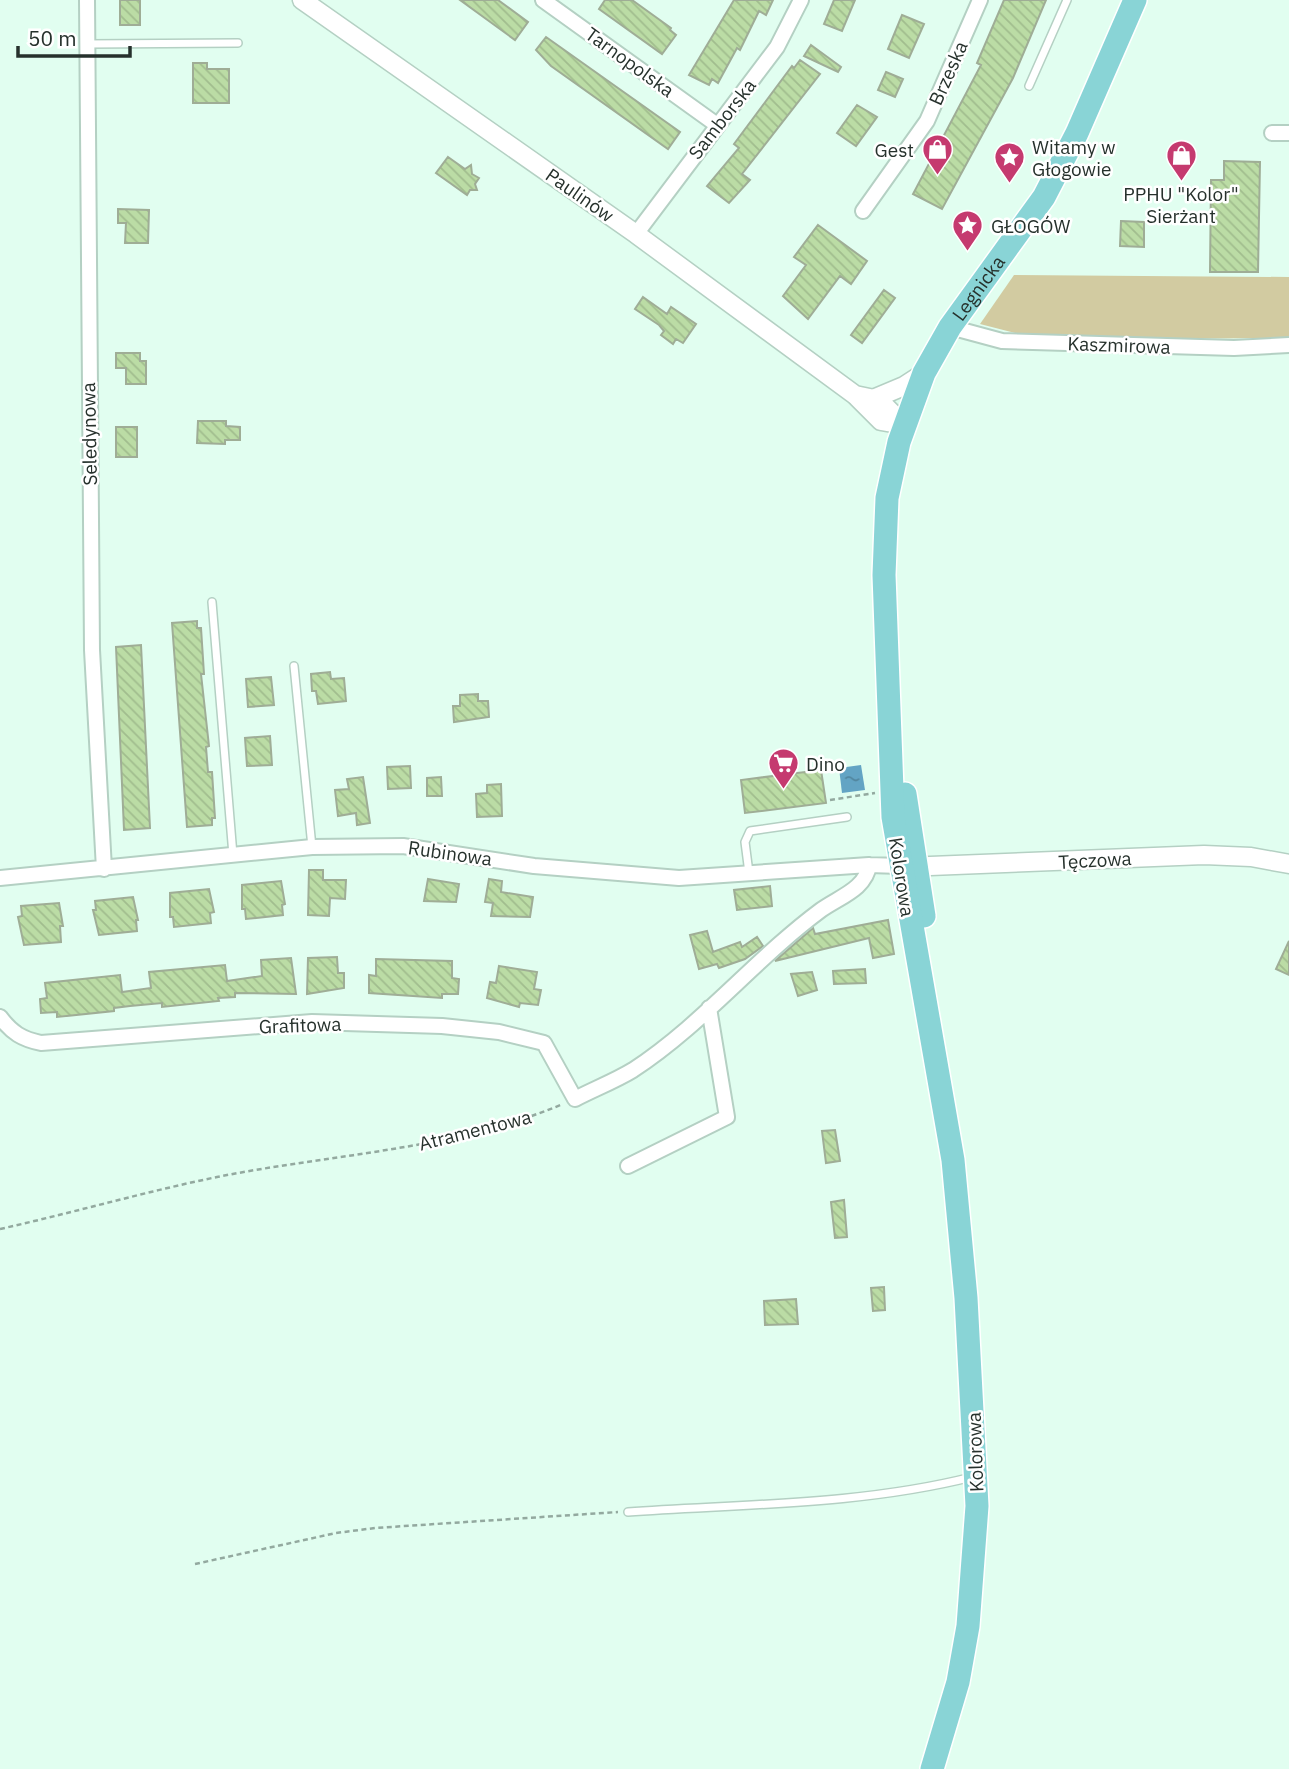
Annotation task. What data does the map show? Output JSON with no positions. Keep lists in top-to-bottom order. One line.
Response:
{"streets":{"main road":["Legnicka","Kolorowa"],"street":["Tarnopolska","Brzeska","Samborska","Paulinów","Kaszmirowa","Seledynowa","Rubinowa","Tęczowa","Grafitowa"],"path":["Atramentowa"]},"crossings":[["Tarnopolska","Samborska"],["Samborska","Paulinów"],["Paulinów","Legnicka"],["Paulinów","Kolorowa"],["Legnicka","Kaszmirowa"],["Legnicka","Kolorowa"],["Seledynowa","Rubinowa"],["Rubinowa","Tęczowa"],["Rubinowa","Kolorowa"],["Tęczowa","Kolorowa"],["Grafitowa","Atramentowa"]],"places":{"shop":["Gest","PPHU \"Kolor\" Sierżant"],"place":["Witamy w Głogowie","GŁOGÓW"],"supermarket":["Dino"]},"scale_bar":"50 m"}
